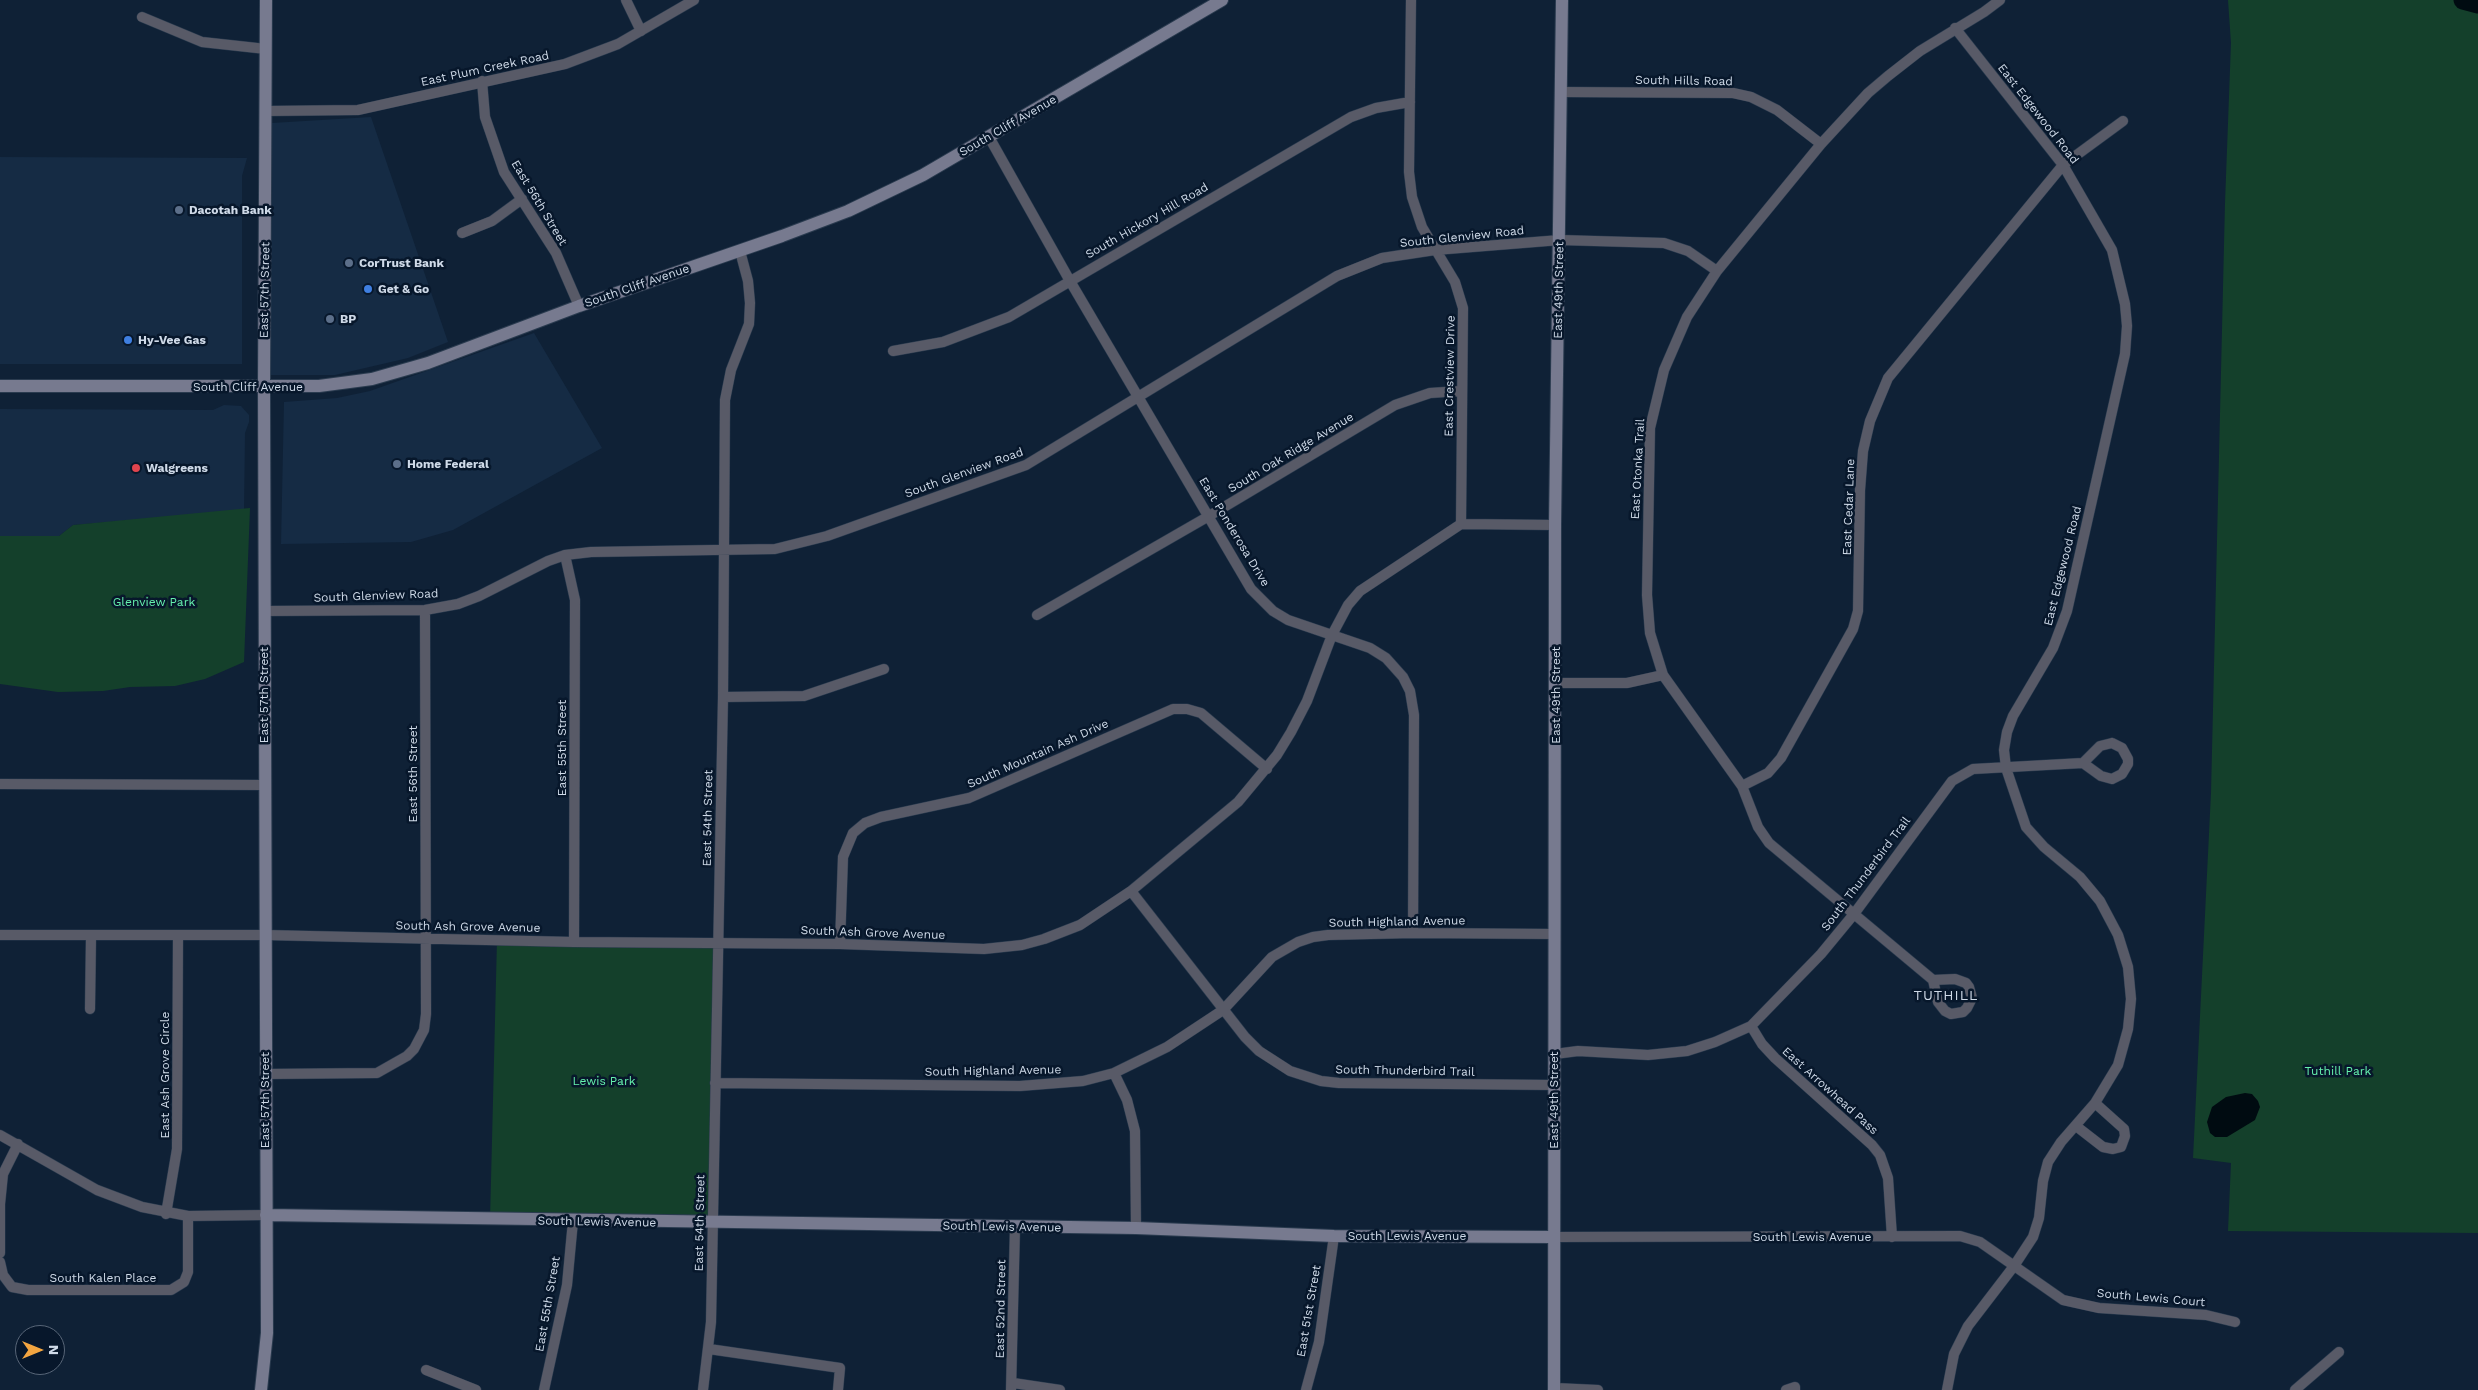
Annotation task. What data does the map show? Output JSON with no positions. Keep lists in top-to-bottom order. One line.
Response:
{"streets":{"main road":["South Cliff Avenue","East 57th Street","East 49th Street","South Lewis Avenue"],"street":["East Plum Creek Road","South Hills Road","East Edgewood Road","East 56th Street","South Hickory Hill Road","South Glenview Road","East Crestview Drive","South Oak Ridge Avenue","East Otonka Trail","East Cedar Lane","East Ponderosa Drive","East 55th Street","South Mountain Ash Drive","East 54th Street","South Thunderbird Trail","South Highland Avenue","South Ash Grove Avenue","East Ash Grove Circle","East Arrowhead Pass","South Kalen Place","South Lewis Court","East 52nd Street","East 51st Street"]},"crossings":[["East Plum Creek Road","East 56th Street"],["East Plum Creek Road","East 57th Street"],["South Hills Road","East 49th Street"],["South Hills Road","East Otonka Trail"],["East Edgewood Road","East Otonka Trail"],["East Edgewood Road","East Cedar Lane"],["East Edgewood Road","South Thunderbird Trail"],["East Edgewood Road","South Lewis Avenue"],["East Edgewood Road","South Lewis Court"],["South Cliff Avenue","East 56th Street"],["South Cliff Avenue","East 57th Street"],["South Cliff Avenue","East Ponderosa Drive"],["South Cliff Avenue","East 54th Street"],["East 56th Street","South Glenview Road"],["East 56th Street","East 57th Street"],["East 56th Street","South Ash Grove Avenue"],["South Hickory Hill Road","East Crestview Drive"],["South Hickory Hill Road","East Ponderosa Drive"],["South Glenview Road","East 57th Street"],["South Glenview Road","East 49th Street"],["South Glenview Road","East Crestview Drive"],["South Glenview Road","East Otonka Trail"],["South Glenview Road","East Ponderosa Drive"],["South Glenview Road","East 55th Street"],["South Glenview Road","East 54th Street"],["East 57th Street","South Ash Grove Avenue"],["East 57th Street","South Lewis Avenue"],["East 49th Street","South Thunderbird Trail"],["East 49th Street","South Highland Avenue"],["East 49th Street","South Lewis Avenue"],["East Crestview Drive","South Oak Ridge Avenue"],["East Crestview Drive","South Ash Grove Avenue"],["South Oak Ridge Avenue","East Ponderosa Drive"],["East Otonka Trail","East Cedar Lane"],["East Otonka Trail","South Thunderbird Trail"],["East Ponderosa Drive","South Highland Avenue"],["East Ponderosa Drive","South Ash Grove Avenue"],["East 55th Street","South Ash Grove Avenue"],["East 55th Street","South Lewis Avenue"],["South Mountain Ash Drive","South Ash Grove Avenue"],["East 54th Street","South Highland Avenue"],["East 54th Street","South Ash Grove Avenue"],["East 54th Street","South Lewis Avenue"],["South Thunderbird Trail","South Highland Avenue"],["South Thunderbird Trail","South Ash Grove Avenue"],["South Thunderbird Trail","East Arrowhead Pass"],["South Ash Grove Avenue","East Ash Grove Circle"],["East Ash Grove Circle","South Lewis Avenue"],["East Arrowhead Pass","South Lewis Avenue"],["South Lewis Avenue","South Kalen Place"],["South Lewis Avenue","South Lewis Court"],["South Lewis Avenue","East 52nd Street"],["South Lewis Avenue","East 51st Street"]],"districts":["TUTHILL"],"parks":["Glenview Park","Tuthill Park","Lewis Park"],"places":["Dacotah Bank","CorTrust Bank","Get & Go","BP","Hy-Vee Gas","Home Federal","Walgreens"],"north":"right"}
